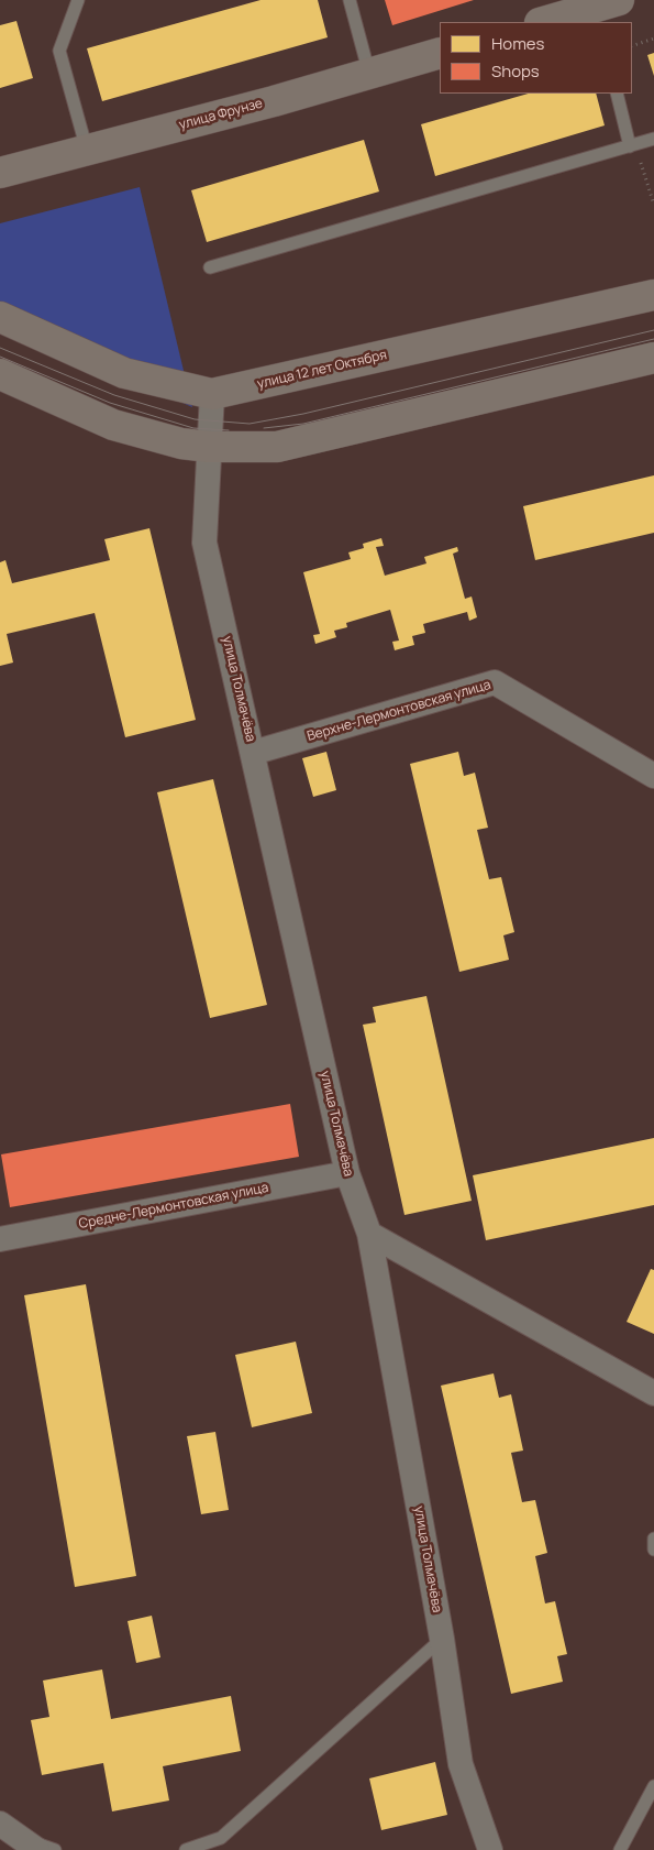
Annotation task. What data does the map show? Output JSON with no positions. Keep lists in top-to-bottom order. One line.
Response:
{"streets":{"main road":["улица Фрунзе","улица 12 лет Октября"],"street":["улица Толмачёва","Верхне-Лермонтовская улица","Средне-Лермонтовская улица"]},"crossings":[["улица 12 лет Октября","улица Толмачёва"],["улица Толмачёва","Верхне-Лермонтовская улица"],["улица Толмачёва","Средне-Лермонтовская улица"]],"legend":["Homes","Shops"]}
